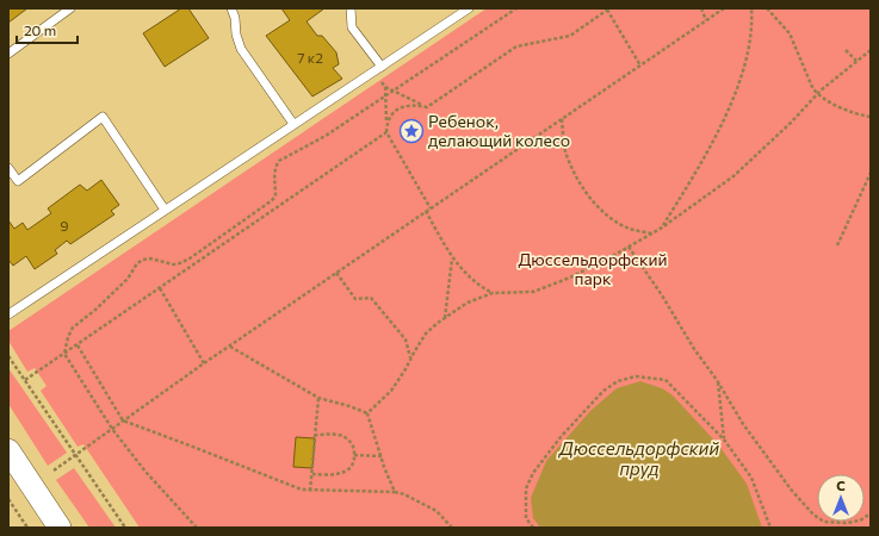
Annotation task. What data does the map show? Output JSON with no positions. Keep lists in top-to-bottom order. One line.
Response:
{"water":["Дюссельдорфский пруд"],"parks":["Дюссельдорфский парк"],"places":{"place":["Ребенок, делающий колесо"]},"house_numbers":["7 к2","9"],"scale_bar":"20 m","north":"top"}
